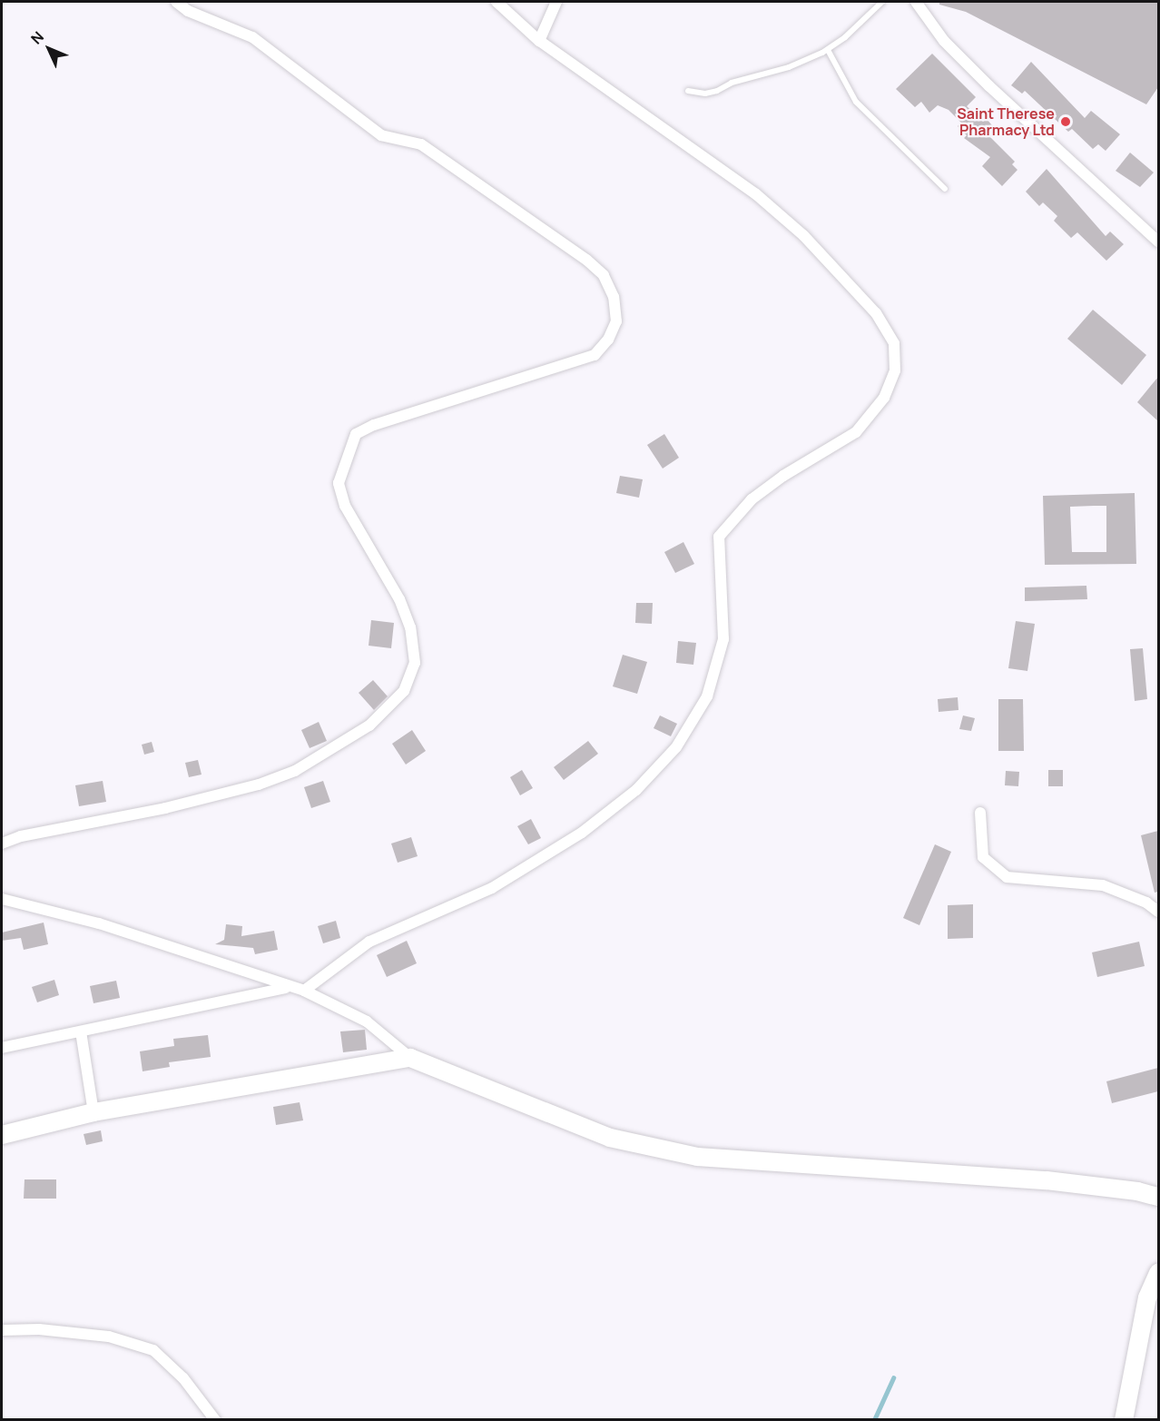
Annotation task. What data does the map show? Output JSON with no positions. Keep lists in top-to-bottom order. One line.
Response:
{"places":["Saint Therese Pharmacy Ltd"],"north":"top left"}
